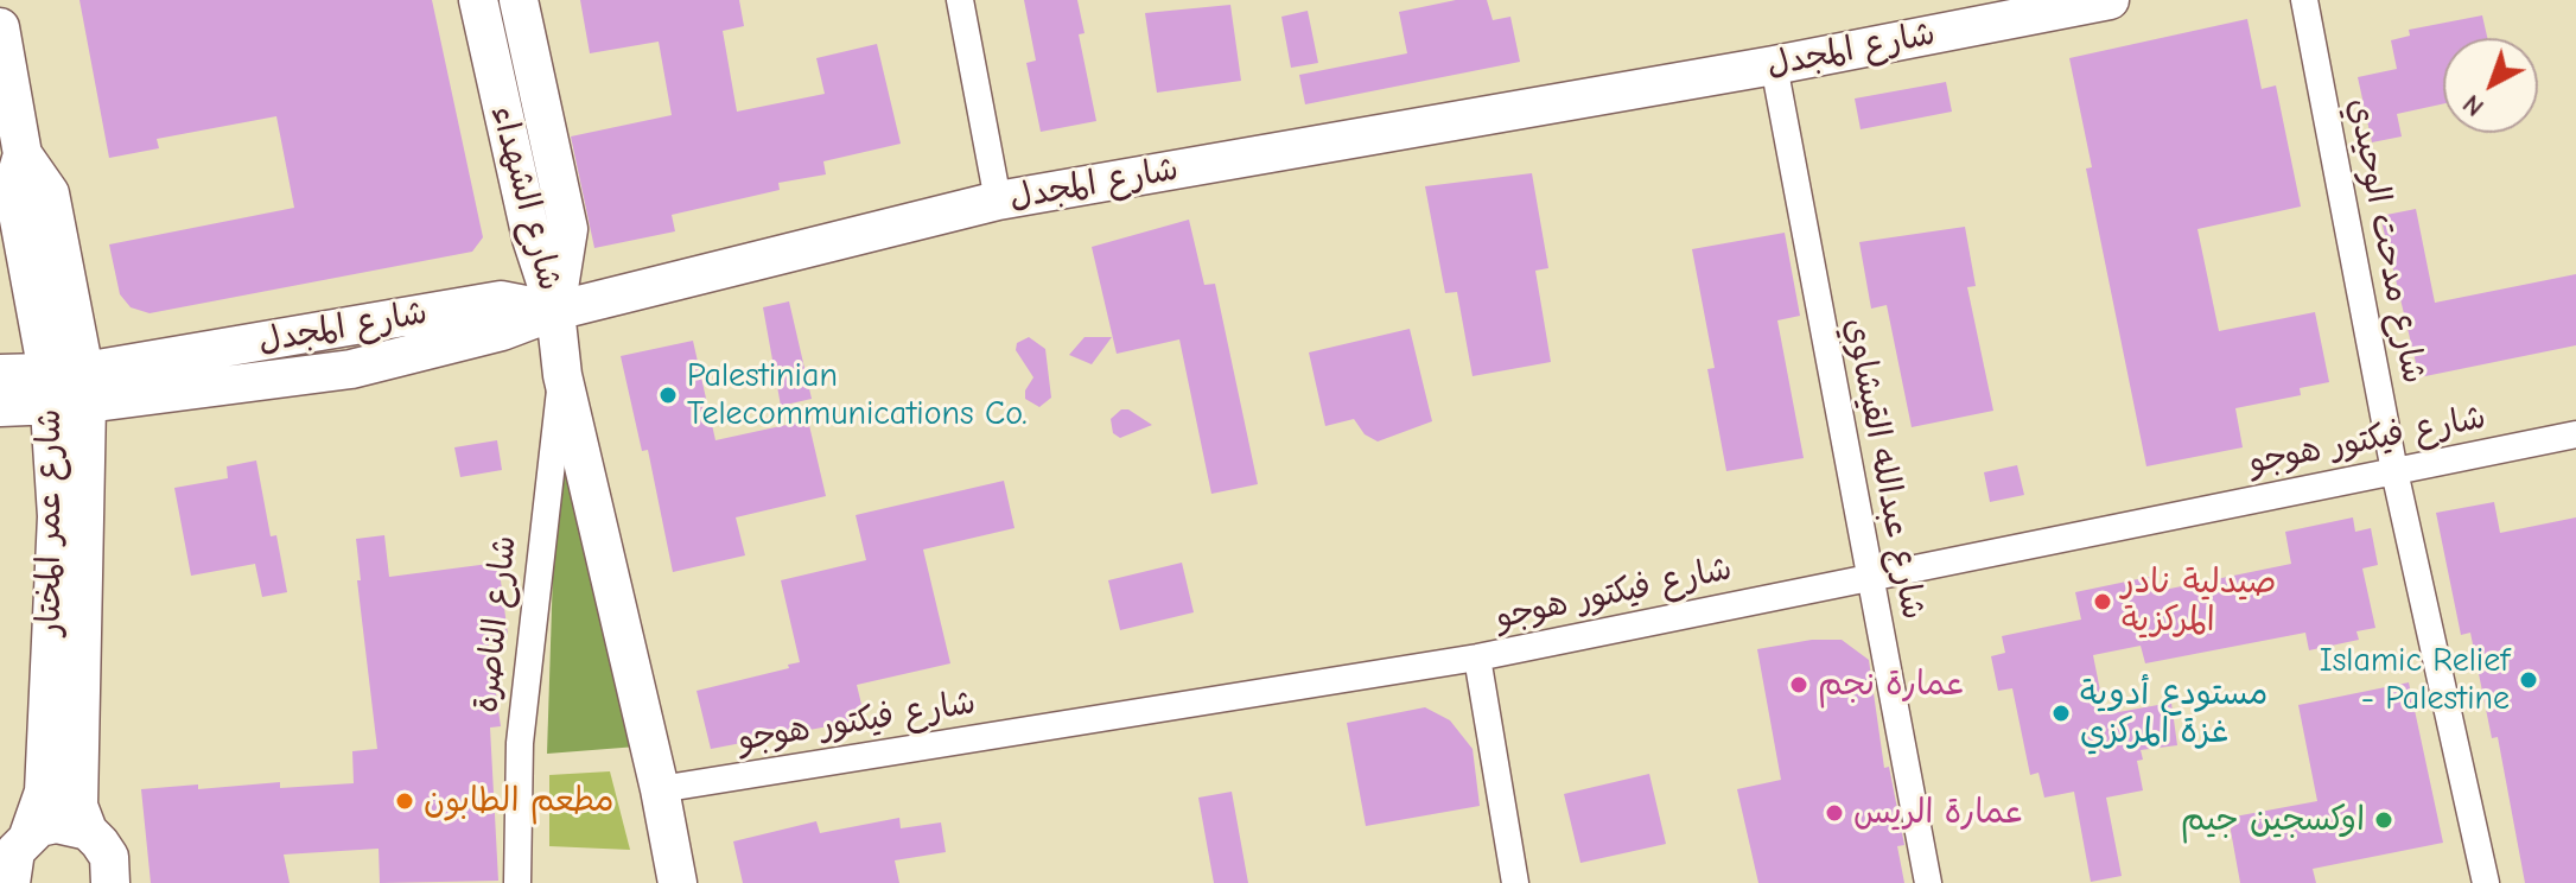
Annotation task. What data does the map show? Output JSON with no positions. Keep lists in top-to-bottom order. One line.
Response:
{"streets":{"main road":["شارع المجدل","شارع الشهداء","شارع عمر المختار"],"street":["شارع مدحت الوحيدي","شارع فيكتور هوجو","شارع عبدالله القيشاوي","شارع الناصرة"]},"crossings":[["شارع المجدل","شارع الشهداء"],["شارع المجدل","شارع عبدالله القيشاوي"],["شارع المجدل","شارع عمر المختار"],["شارع مدحت الوحيدي","شارع فيكتور هوجو"],["شارع فيكتور هوجو","شارع عبدالله القيشاوي"]],"places":["Palestinian Telecommunications Co.","صيدلية نادر المركزية","Islamic Relief - Palestine","عمارة نجم","مستودع أدوية غزة المركزي","مطعم الطابون","عمارة الريس","اوكسجين جيم"],"north":"bottom left"}
